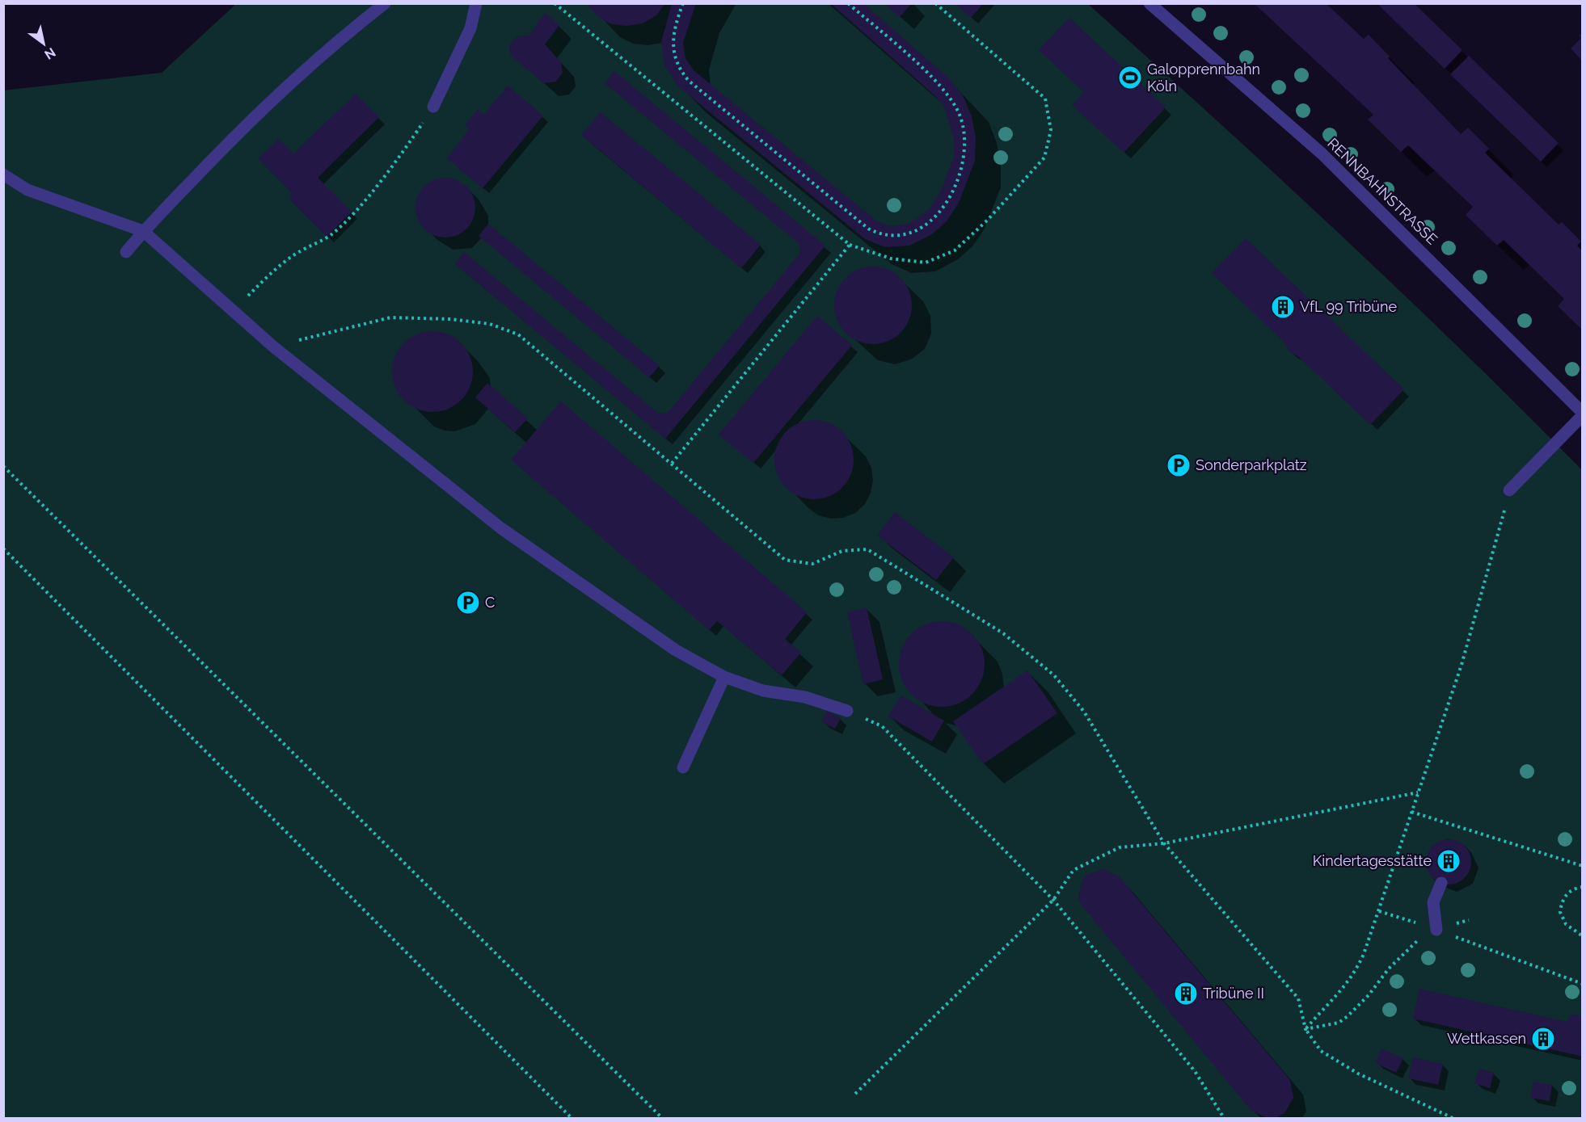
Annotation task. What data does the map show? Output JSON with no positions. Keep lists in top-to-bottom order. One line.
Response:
{"streets":{"street":["RENNBAHNSTRASSE"]},"places":{"sports":["Galopprennbahn Köln"],"building":["VfL 99 Tribüne","Kindertagesstätte","Tribüne II","Wettkassen"],"parking":["Sonderparkplatz","C"]},"north":"bottom right"}
